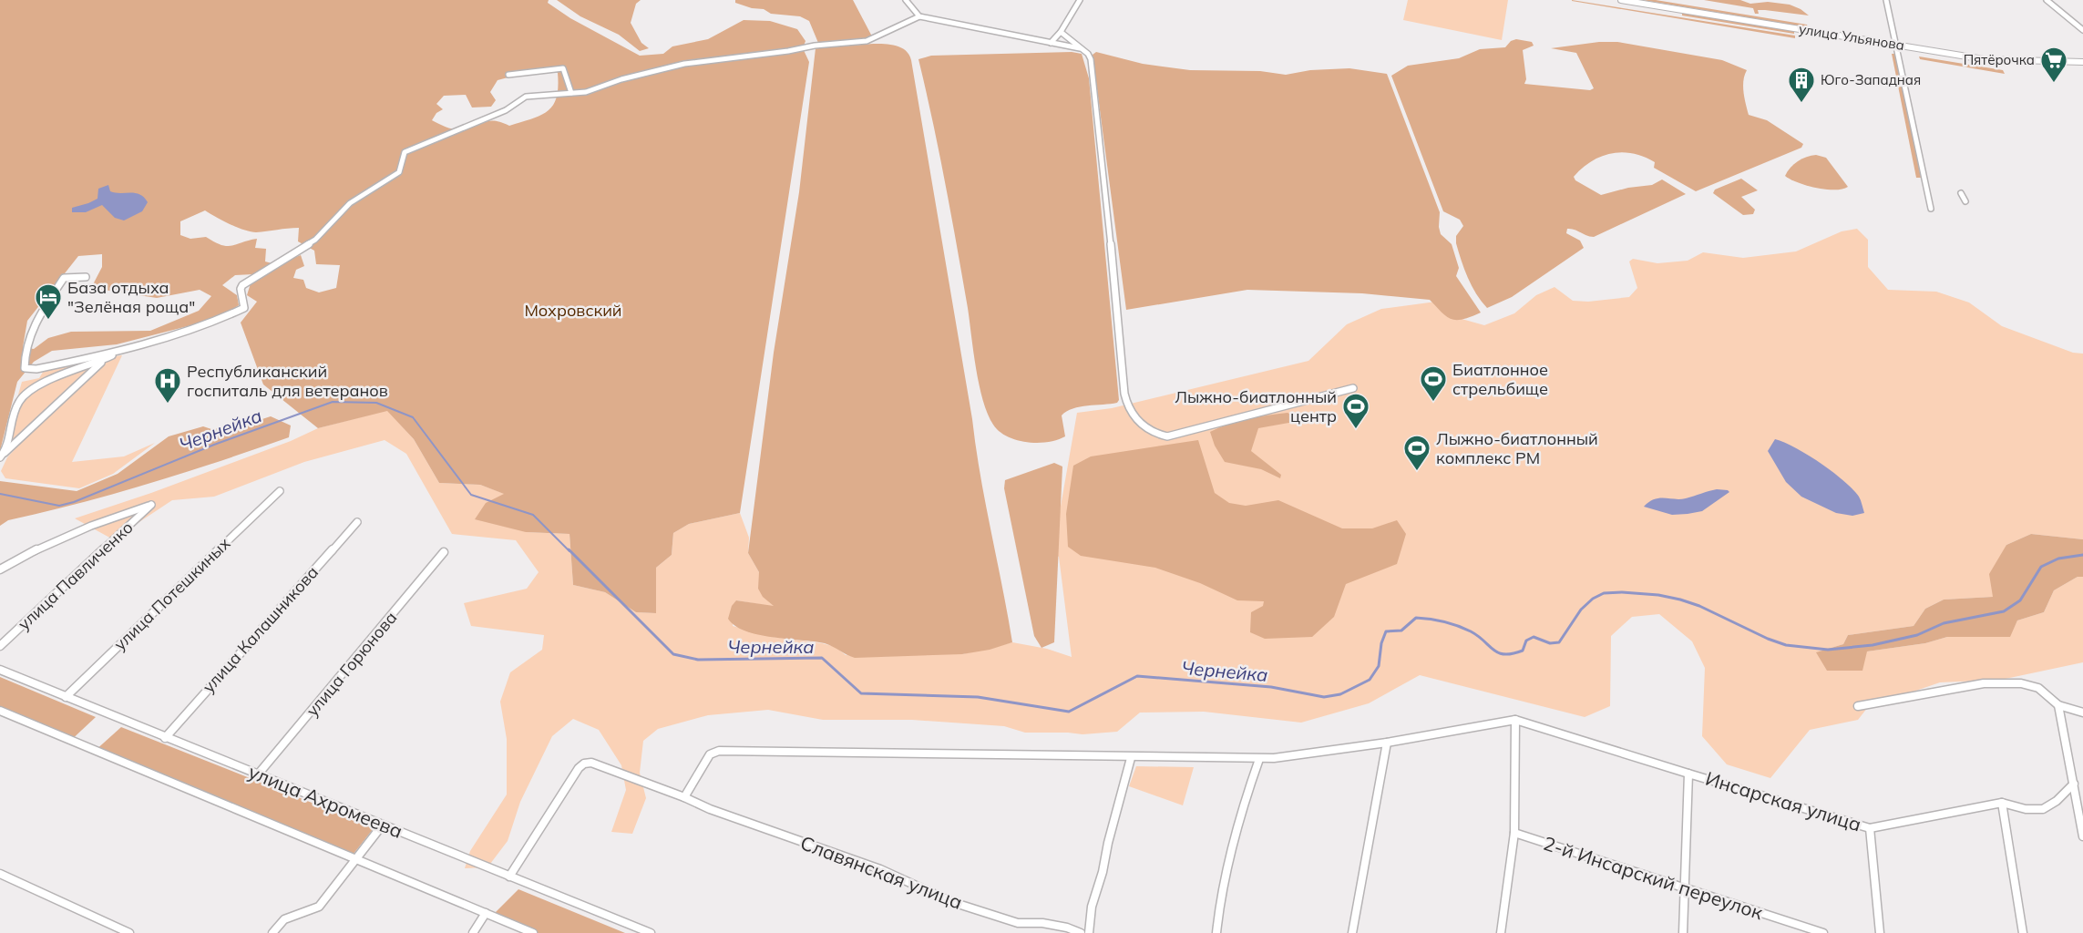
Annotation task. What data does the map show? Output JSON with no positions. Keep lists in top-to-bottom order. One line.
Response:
{"streets":{"main road":["улица Ульянова"],"street":["улица Павличенко","улица Потешкиных","улица Калашникова","улица Горюнова","улица Ахромеева","Инсарская улица","Славянская улица","2-й Инсарский переулок"]},"crossings":[["улица Потешкиных","улица Ахромеева"],["улица Калашникова","улица Ахромеева"],["улица Горюнова","улица Ахромеева"],["улица Ахромеева","Славянская улица"],["Инсарская улица","2-й Инсарский переулок"]],"water":["Чернейка"],"parks":["Мохровский"],"places":{"supermarket":["Пятёрочка"],"building":["Юго-Западная"],"hotel":["База отдыха \"Зелёная роща\""],"sports":["Биатлонное стрельбище","Лыжно-биатлонный центр","Лыжно-биатлонный комплекс РМ"],"hospital":["Республиканский госпиталь для ветеранов"]}}
